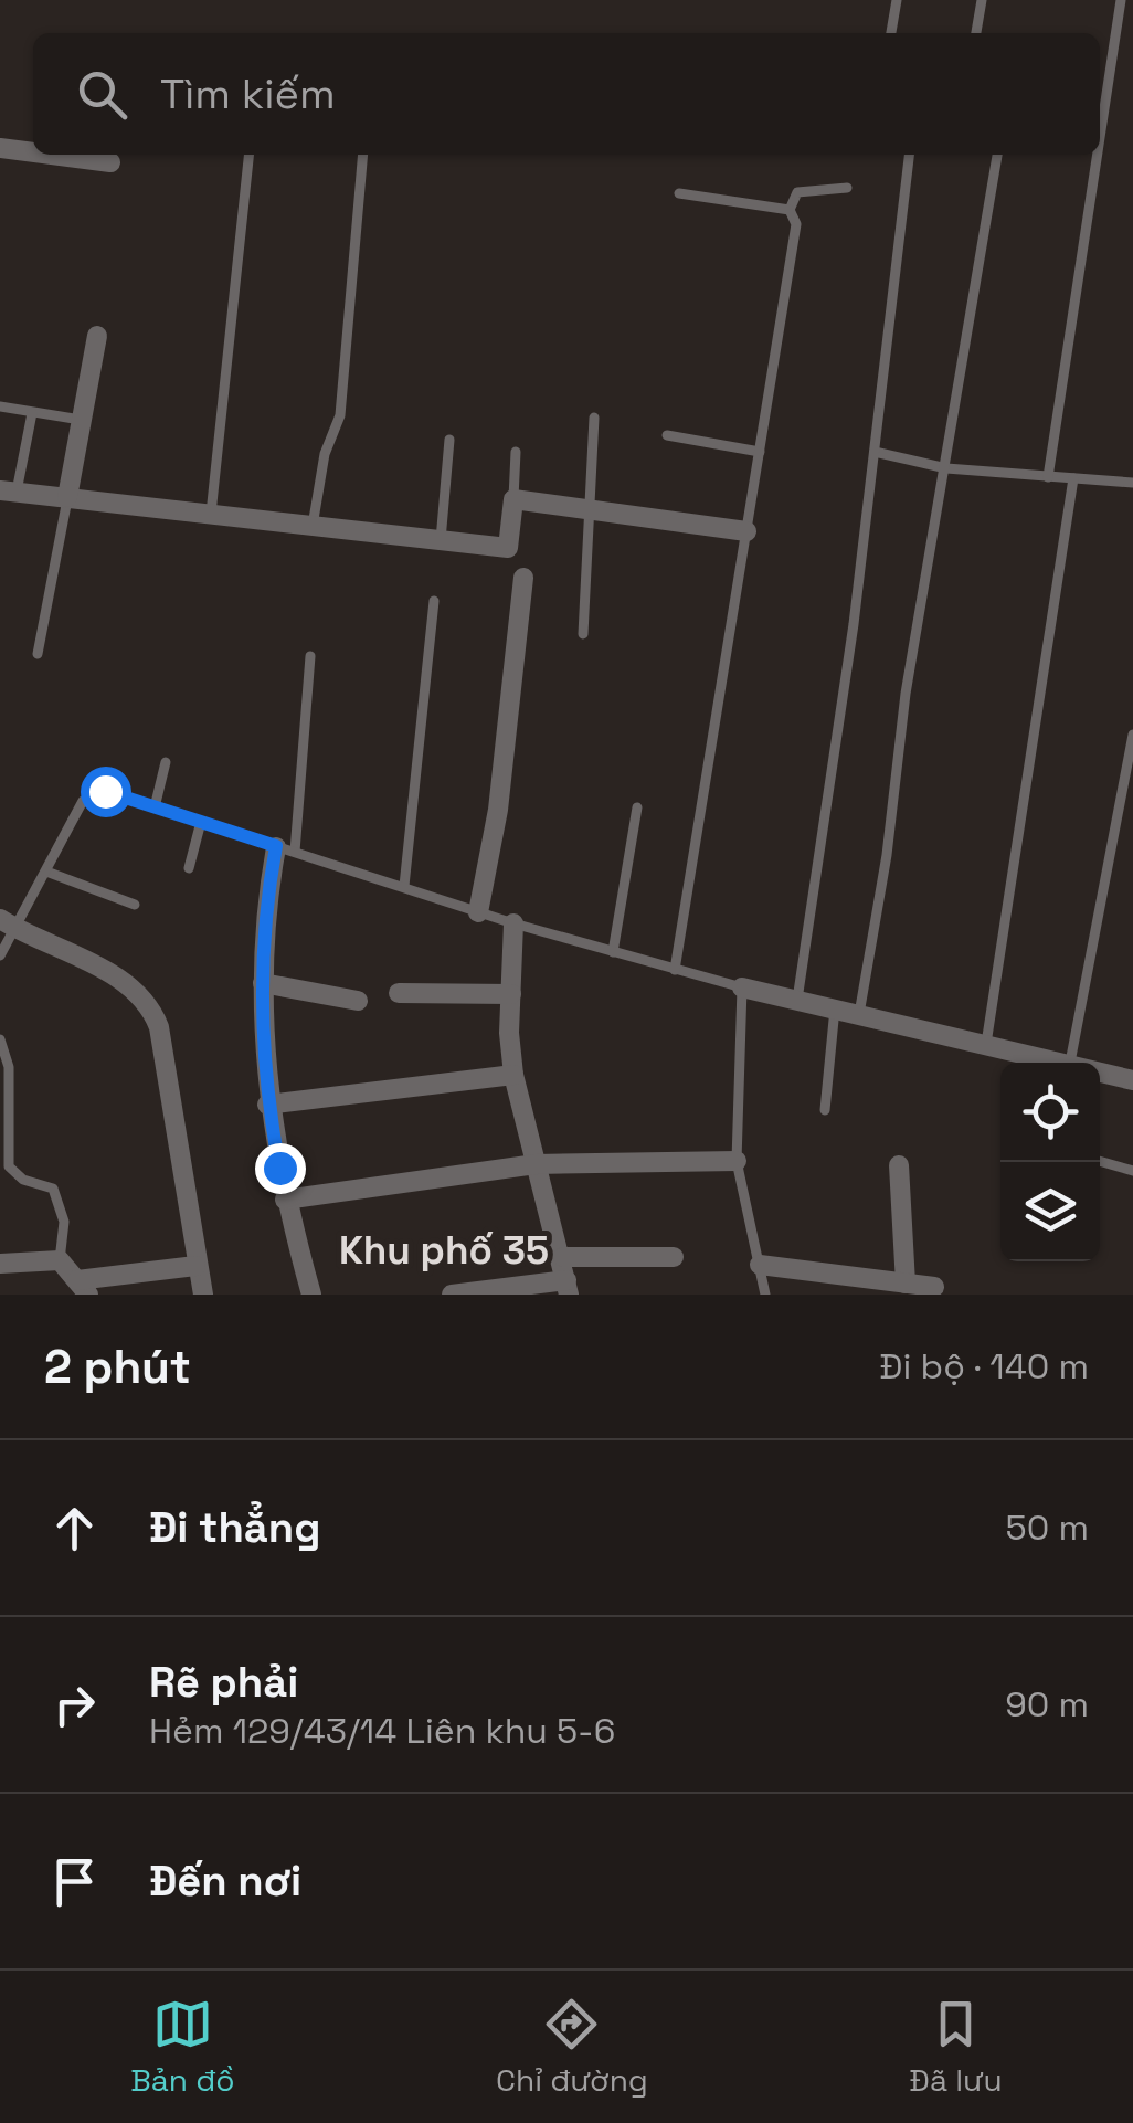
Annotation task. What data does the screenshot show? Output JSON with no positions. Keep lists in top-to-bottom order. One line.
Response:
{"districts":["Khu phố 35"],"page":{"search":"Tìm kiếm","heading":["2 phút","Đi bộ · 140 m"],"list":[["Đi thẳng","50 m"],["Rẽ phải","Hẻm 129/43/14 Liên khu 5-6","90 m"],"Đến nơi"],"nav":["Bản đồ","Chỉ đường","Đã lưu"]}}
